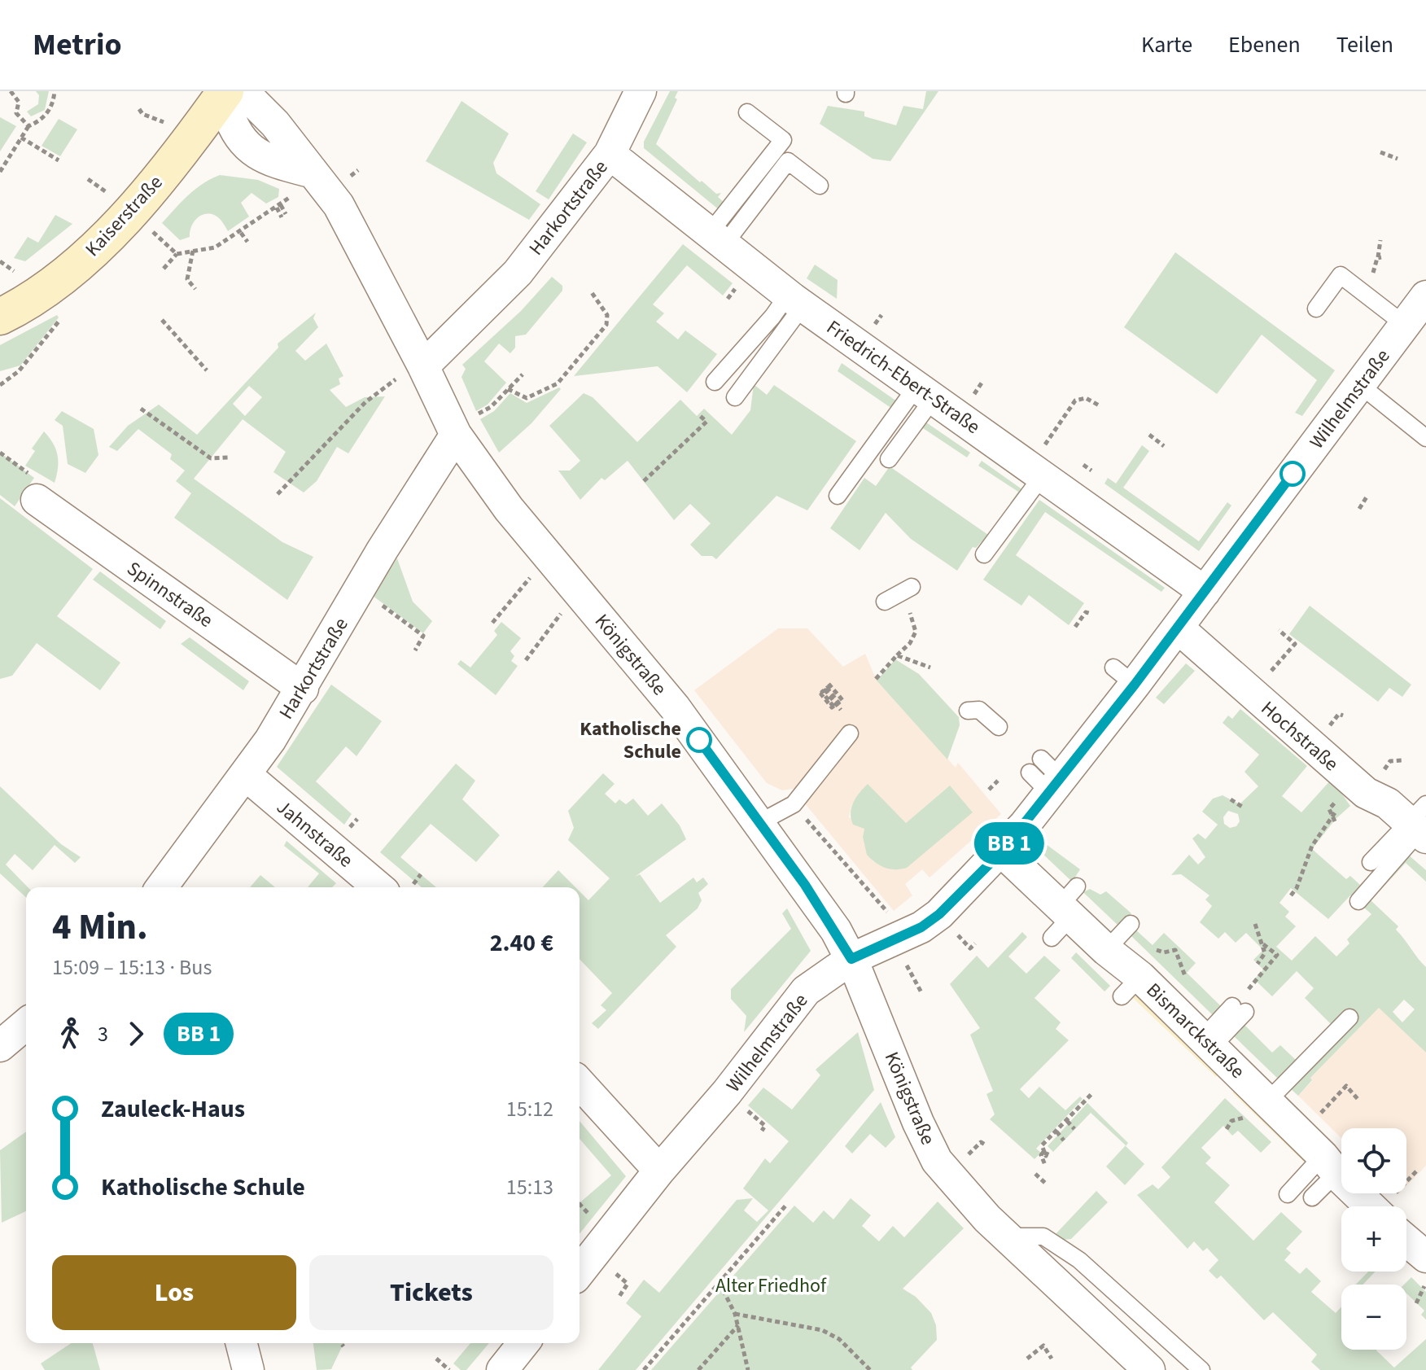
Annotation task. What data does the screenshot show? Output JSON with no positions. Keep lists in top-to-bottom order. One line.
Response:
{"streets":{"main road":["Kaiserstraße"],"street":["Harkortstraße","Friedrich-Ebert-Straße","Wilhelmstraße","Spinnstraße","Königstraße","Hochstraße","Jahnstraße","Bismarckstraße"]},"crossings":[["Harkortstraße","Friedrich-Ebert-Straße"],["Harkortstraße","Spinnstraße"],["Harkortstraße","Königstraße"],["Harkortstraße","Jahnstraße"],["Friedrich-Ebert-Straße","Wilhelmstraße"],["Wilhelmstraße","Königstraße"],["Wilhelmstraße","Hochstraße"],["Wilhelmstraße","Bismarckstraße"]],"parks":["Alter Friedhof"],"places":["Katholische Schule"],"page":{"header":"Metrio","nav":["Karte","Ebenen","Teilen"],"on_map":"BB 1","heading":["4 Min.","15:09 – 15:13 · Bus","2.40 €"],"legs":["3","BB 1"],"list":[{"name":"Zauleck-Haus","value":"15:12"},{"name":"Katholische Schule","value":"15:13"}],"map_buttons":["+","−"],"buttons":["Los","Tickets"]}}
